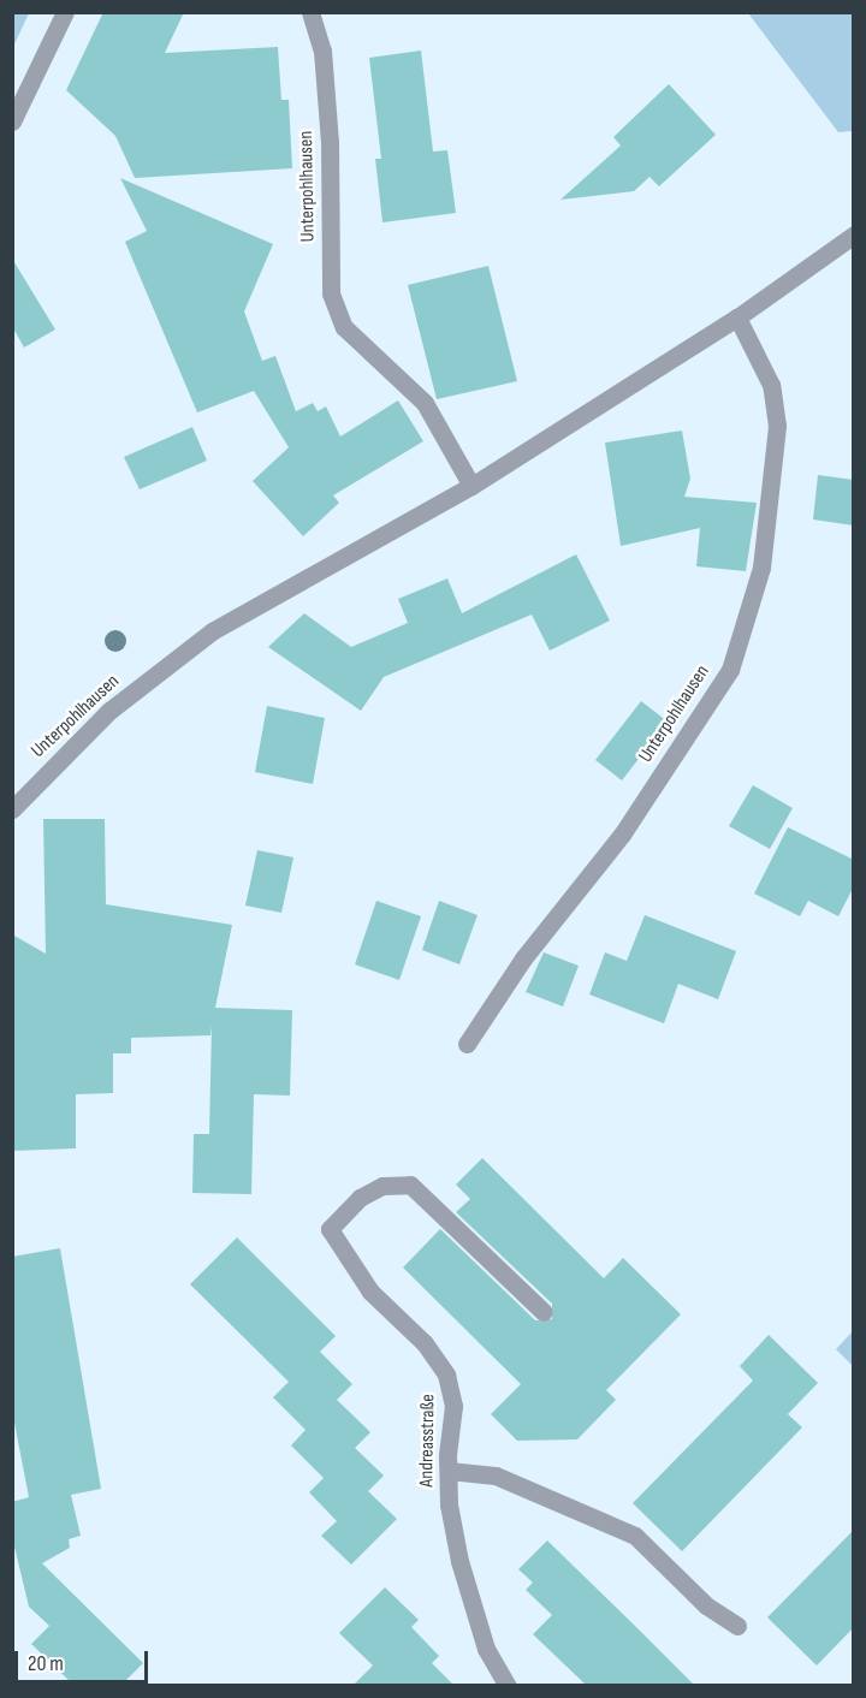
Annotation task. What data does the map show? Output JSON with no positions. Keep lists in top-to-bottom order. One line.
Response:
{"streets":{"street":["Unterpohlhausen","Andreasstraße"]},"scale_bar":"20 m"}
